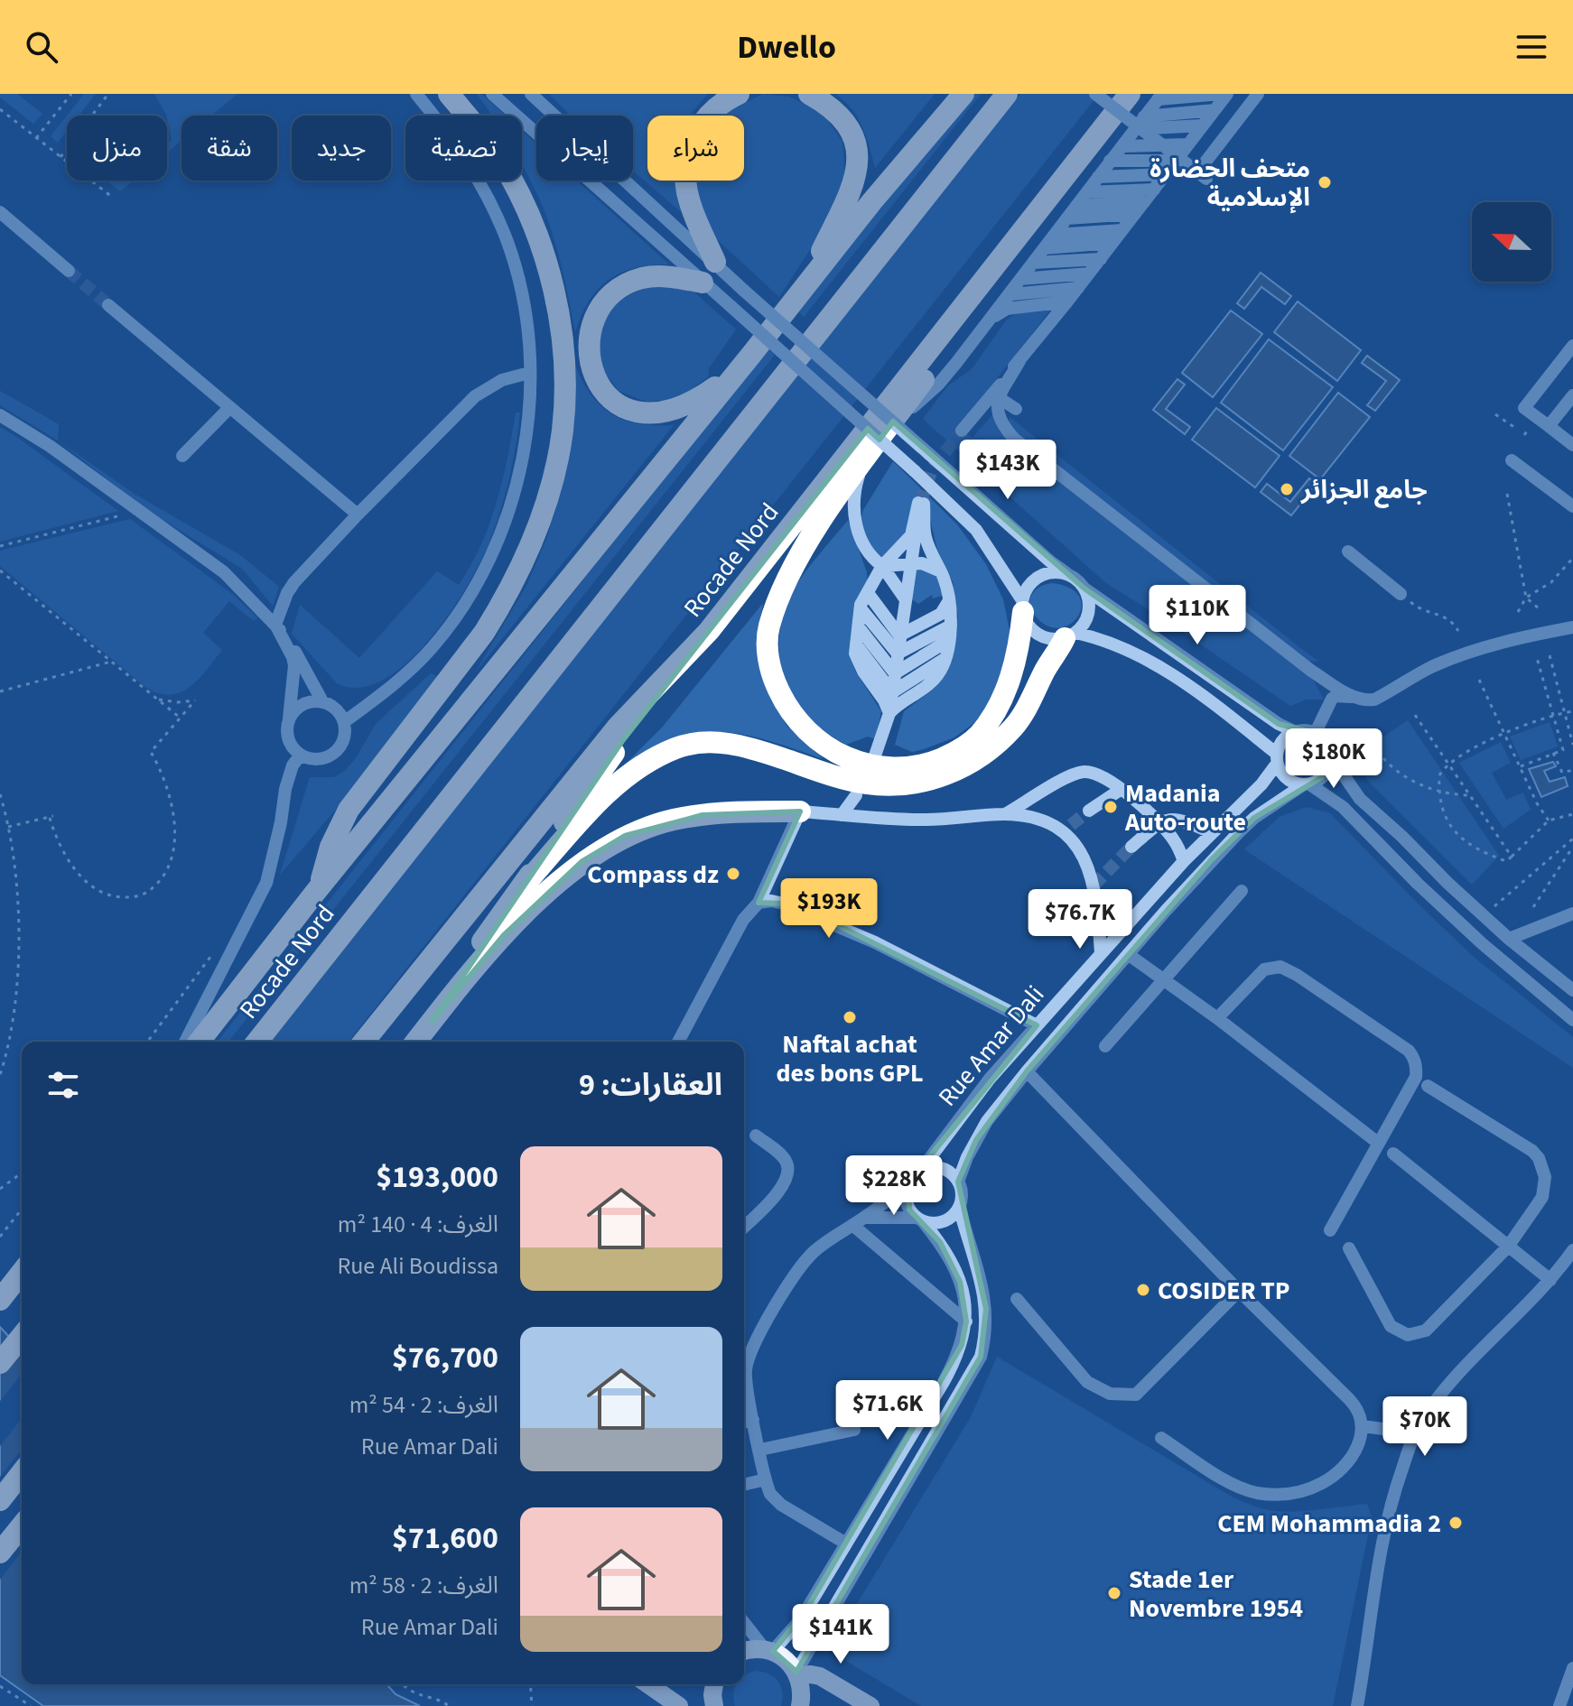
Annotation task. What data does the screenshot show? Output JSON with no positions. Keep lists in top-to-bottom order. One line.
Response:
{"streets":{"highway":["Rocade Nord"],"street":["Rue Amar Dali"]},"places":["متحف الحضارة الإسلامية","جامع الجزائر","Madania Auto-route","Compass dz","Naftal achat des bons GPL","COSIDER TP","CEM Mohammadia 2","Stade 1er Novembre 1954"],"north":"left","page":{"header":"Dwello","chip":["شراء","إيجار","تصفية","جديد","شقة","منزل"],"price":["$143K","$110K","$180K","$193K","$76.7K","$228K","$71.6K","$70K","$141K"],"heading":"العقارات: 9","list":[{"name":"$193,000","note":"الغرف: 4 · 140 m² · Rue Ali Boudissa"},{"name":"$76,700","note":"الغرف: 2 · 54 m² · Rue Amar Dali"},{"name":"$71,600","note":"الغرف: 2 · 58 m² · Rue Amar Dali"}]}}
